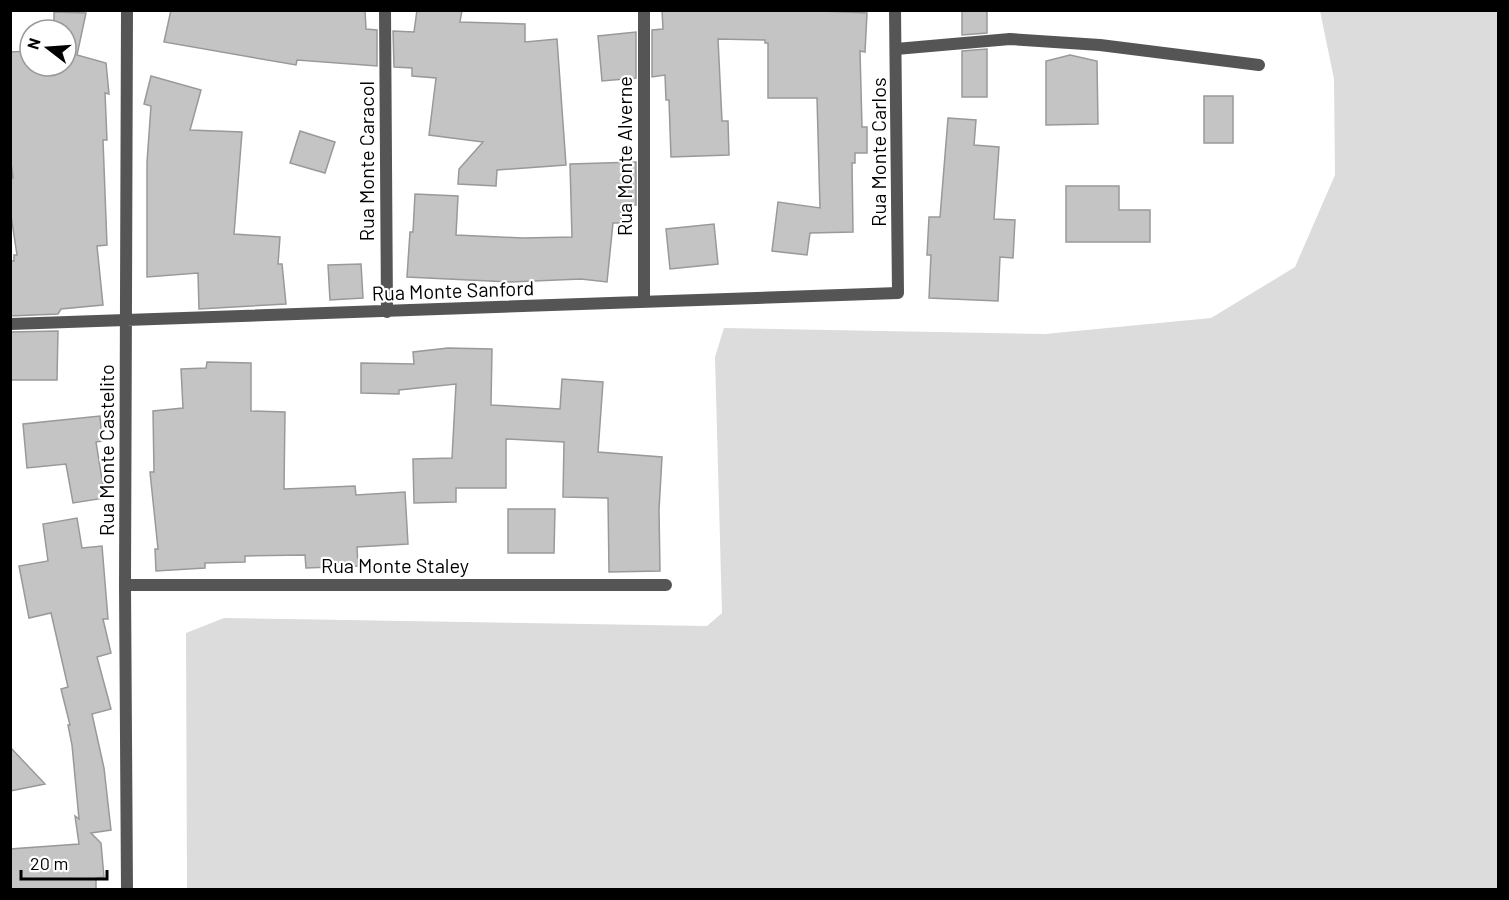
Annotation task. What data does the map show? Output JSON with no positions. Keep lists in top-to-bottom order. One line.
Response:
{"streets":{"street":["Rua Monte Carlos","Rua Monte Alverne","Rua Monte Caracol","Rua Monte Sanford","Rua Monte Castelito","Rua Monte Staley"]},"crossings":[["Rua Monte Carlos","Rua Monte Sanford"],["Rua Monte Alverne","Rua Monte Sanford"],["Rua Monte Caracol","Rua Monte Sanford"],["Rua Monte Sanford","Rua Monte Castelito"],["Rua Monte Castelito","Rua Monte Staley"]],"scale_bar":"20 m","north":"left"}
